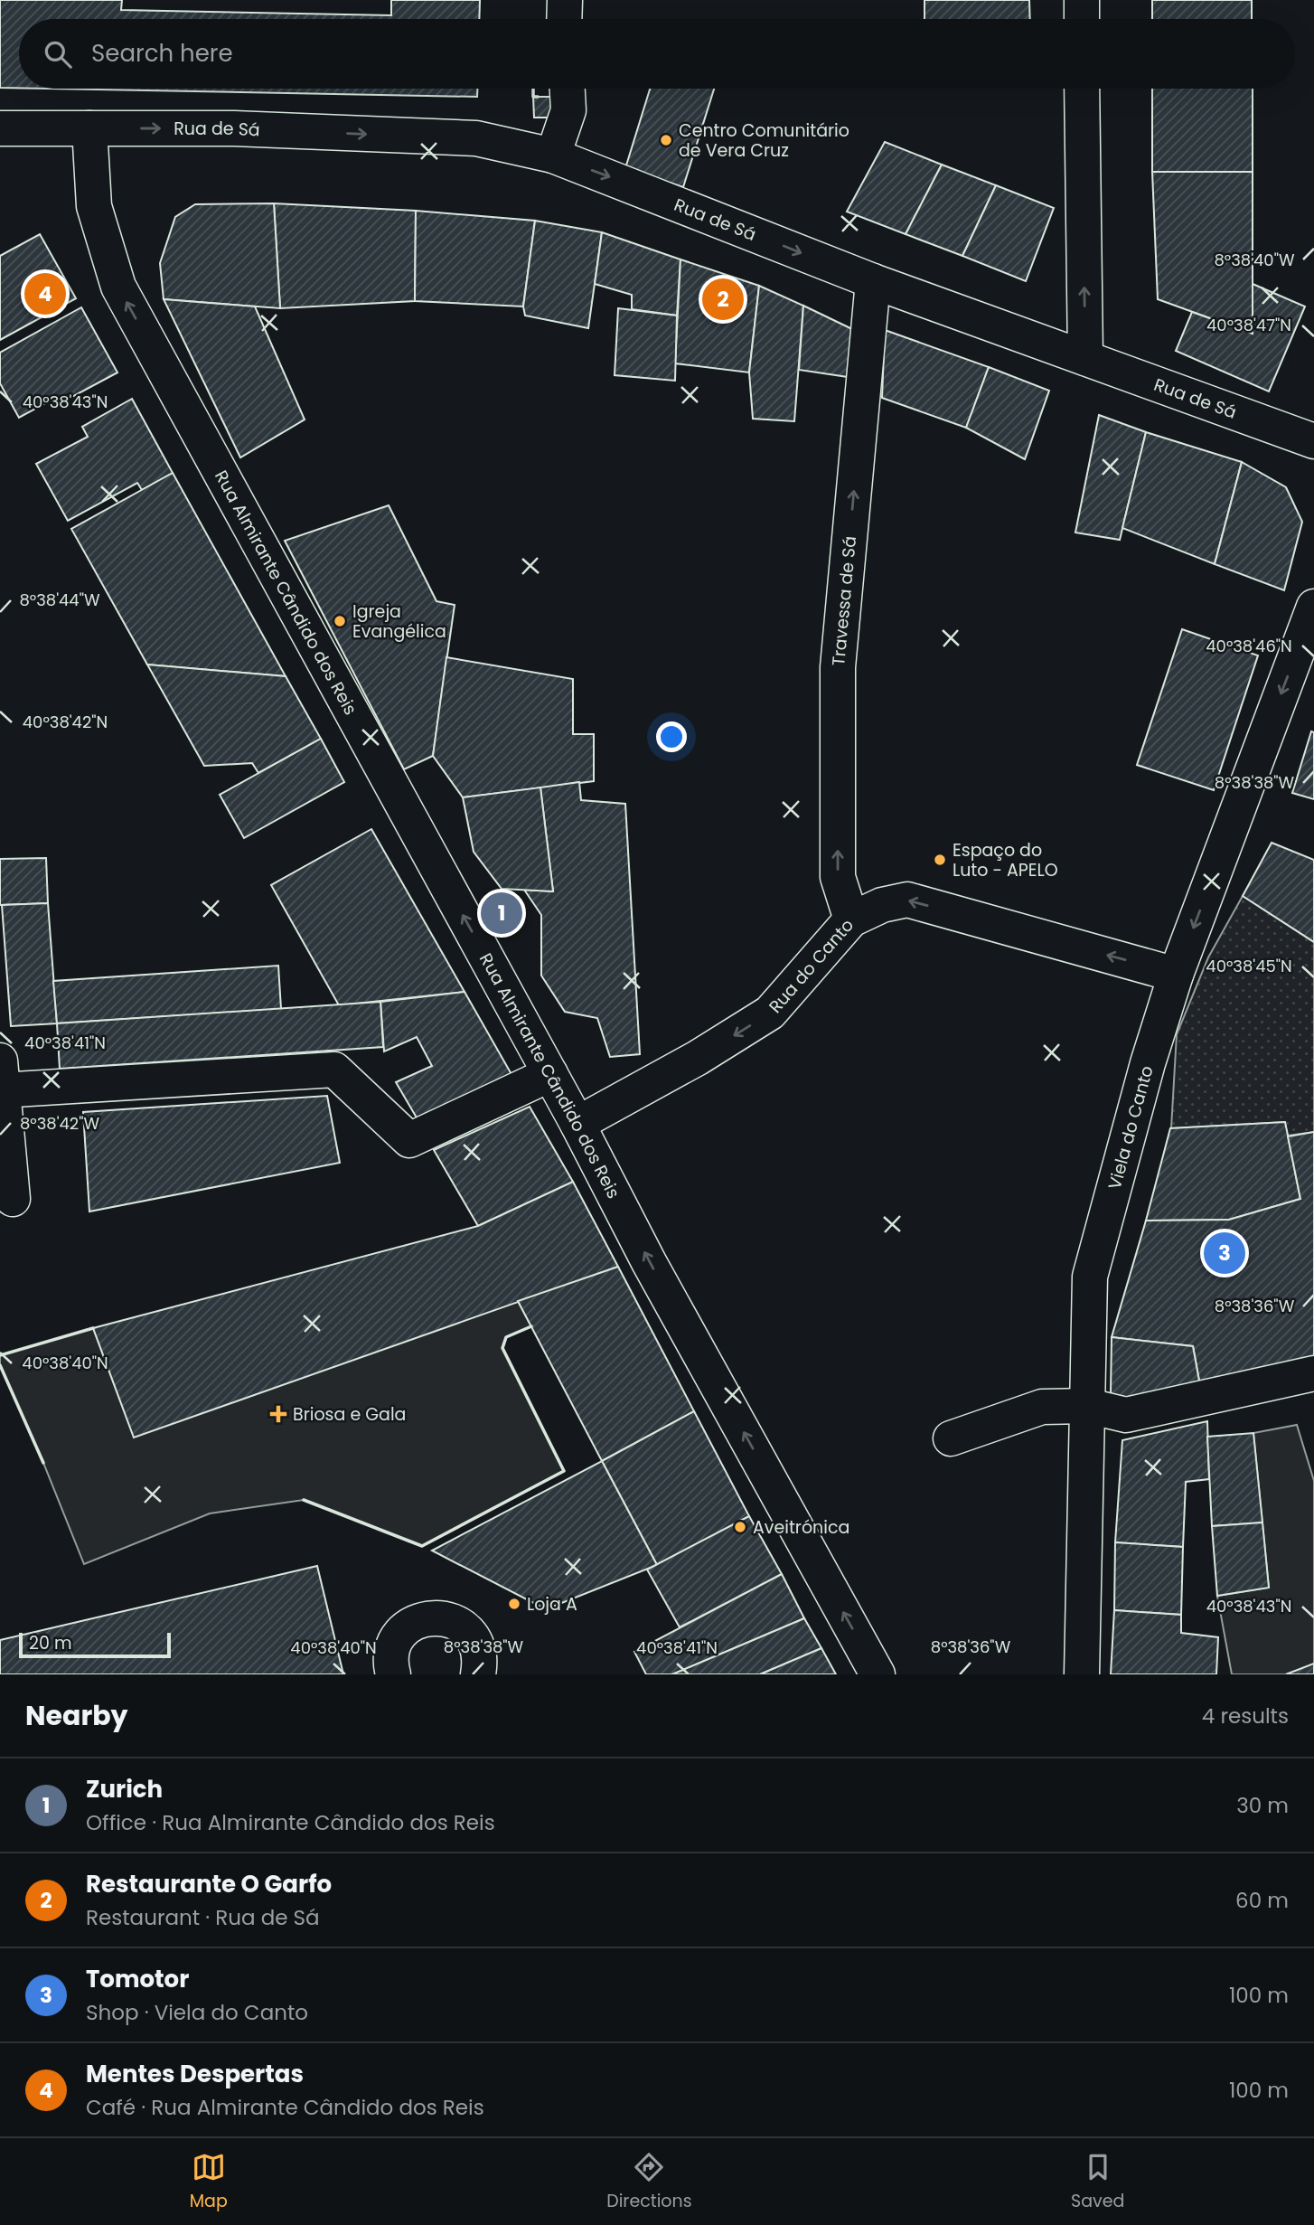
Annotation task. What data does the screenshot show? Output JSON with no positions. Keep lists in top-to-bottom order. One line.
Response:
{"streets":{"street":["Rua de Sá","Rua Almirante Cândido dos Reis","Travessa de Sá","Rua do Canto","Viela do Canto"]},"crossings":[["Rua de Sá","Rua Almirante Cândido dos Reis"],["Rua de Sá","Travessa de Sá"],["Rua Almirante Cândido dos Reis","Rua do Canto"],["Travessa de Sá","Rua do Canto"],["Rua do Canto","Viela do Canto"]],"one_way":["Rua de Sá","Rua Almirante Cândido dos Reis","Travessa de Sá","Rua do Canto","Viela do Canto"],"places":{"other":["Centro Comunitário de Vera Cruz","Igreja Evangélica","Espaço do Luto - APELO","Aveitrónica","Loja A"],"health":["Briosa e Gala"]},"scale_bar":"20 m","page":{"search":"Search here","pins":["4","2","1","3"],"scale":"20 m","heading":["Nearby","4 results"],"list":[{"mark":"1","name":"Zurich","note":"Office · Rua Almirante Cândido dos Reis","value":"30 m"},{"mark":"2","name":"Restaurante O Garfo","note":"Restaurant · Rua de Sá","value":"60 m"},{"mark":"3","name":"Tomotor","note":"Shop · Viela do Canto","value":"100 m"},{"mark":"4","name":"Mentes Despertas","note":"Café · Rua Almirante Cândido dos Reis","value":"100 m"}],"nav":["Map","Directions","Saved"]},"coordinates":["8°38'40\"W","40°38'47\"N","40°38'43\"N","8°38'44\"W","40°38'46\"N","40°38'42\"N","8°38'38\"W","40°38'45\"N","40°38'41\"N","8°38'42\"W","8°38'36\"W","40°38'40\"N"]}
